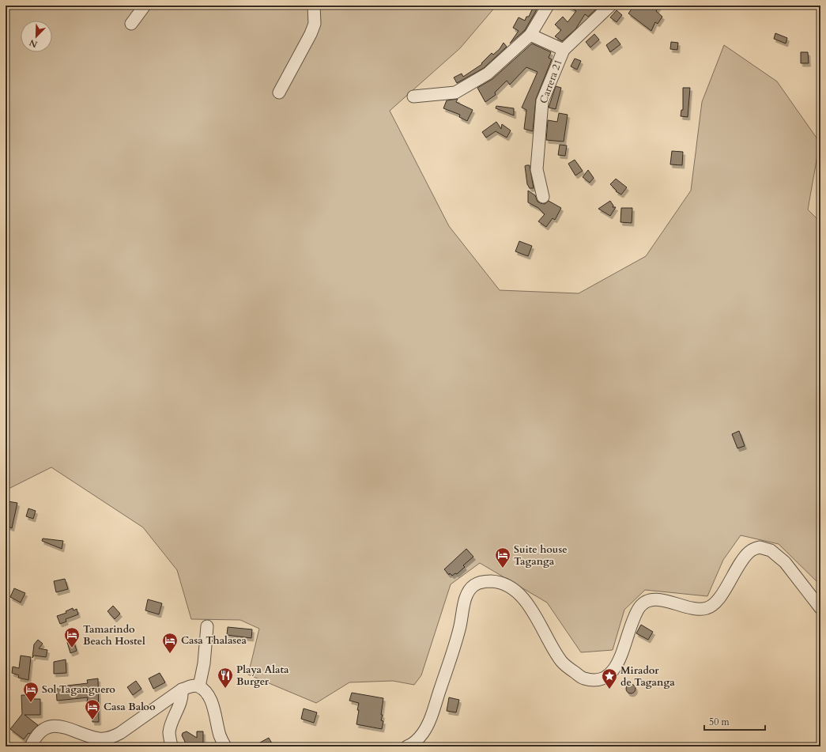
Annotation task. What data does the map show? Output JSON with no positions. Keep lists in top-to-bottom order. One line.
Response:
{"streets":{"street":["Carrera 21"]},"places":{"hotel":["Suite house Taganga","Tamarindo Beach Hostel","Casa Thalasea","Sol Taganguero","Casa Baloo"],"restaurant":["Playa Alata Burger"],"place":["Mirador de Taganga"]},"scale_bar":"50 m","north":"bottom left"}
